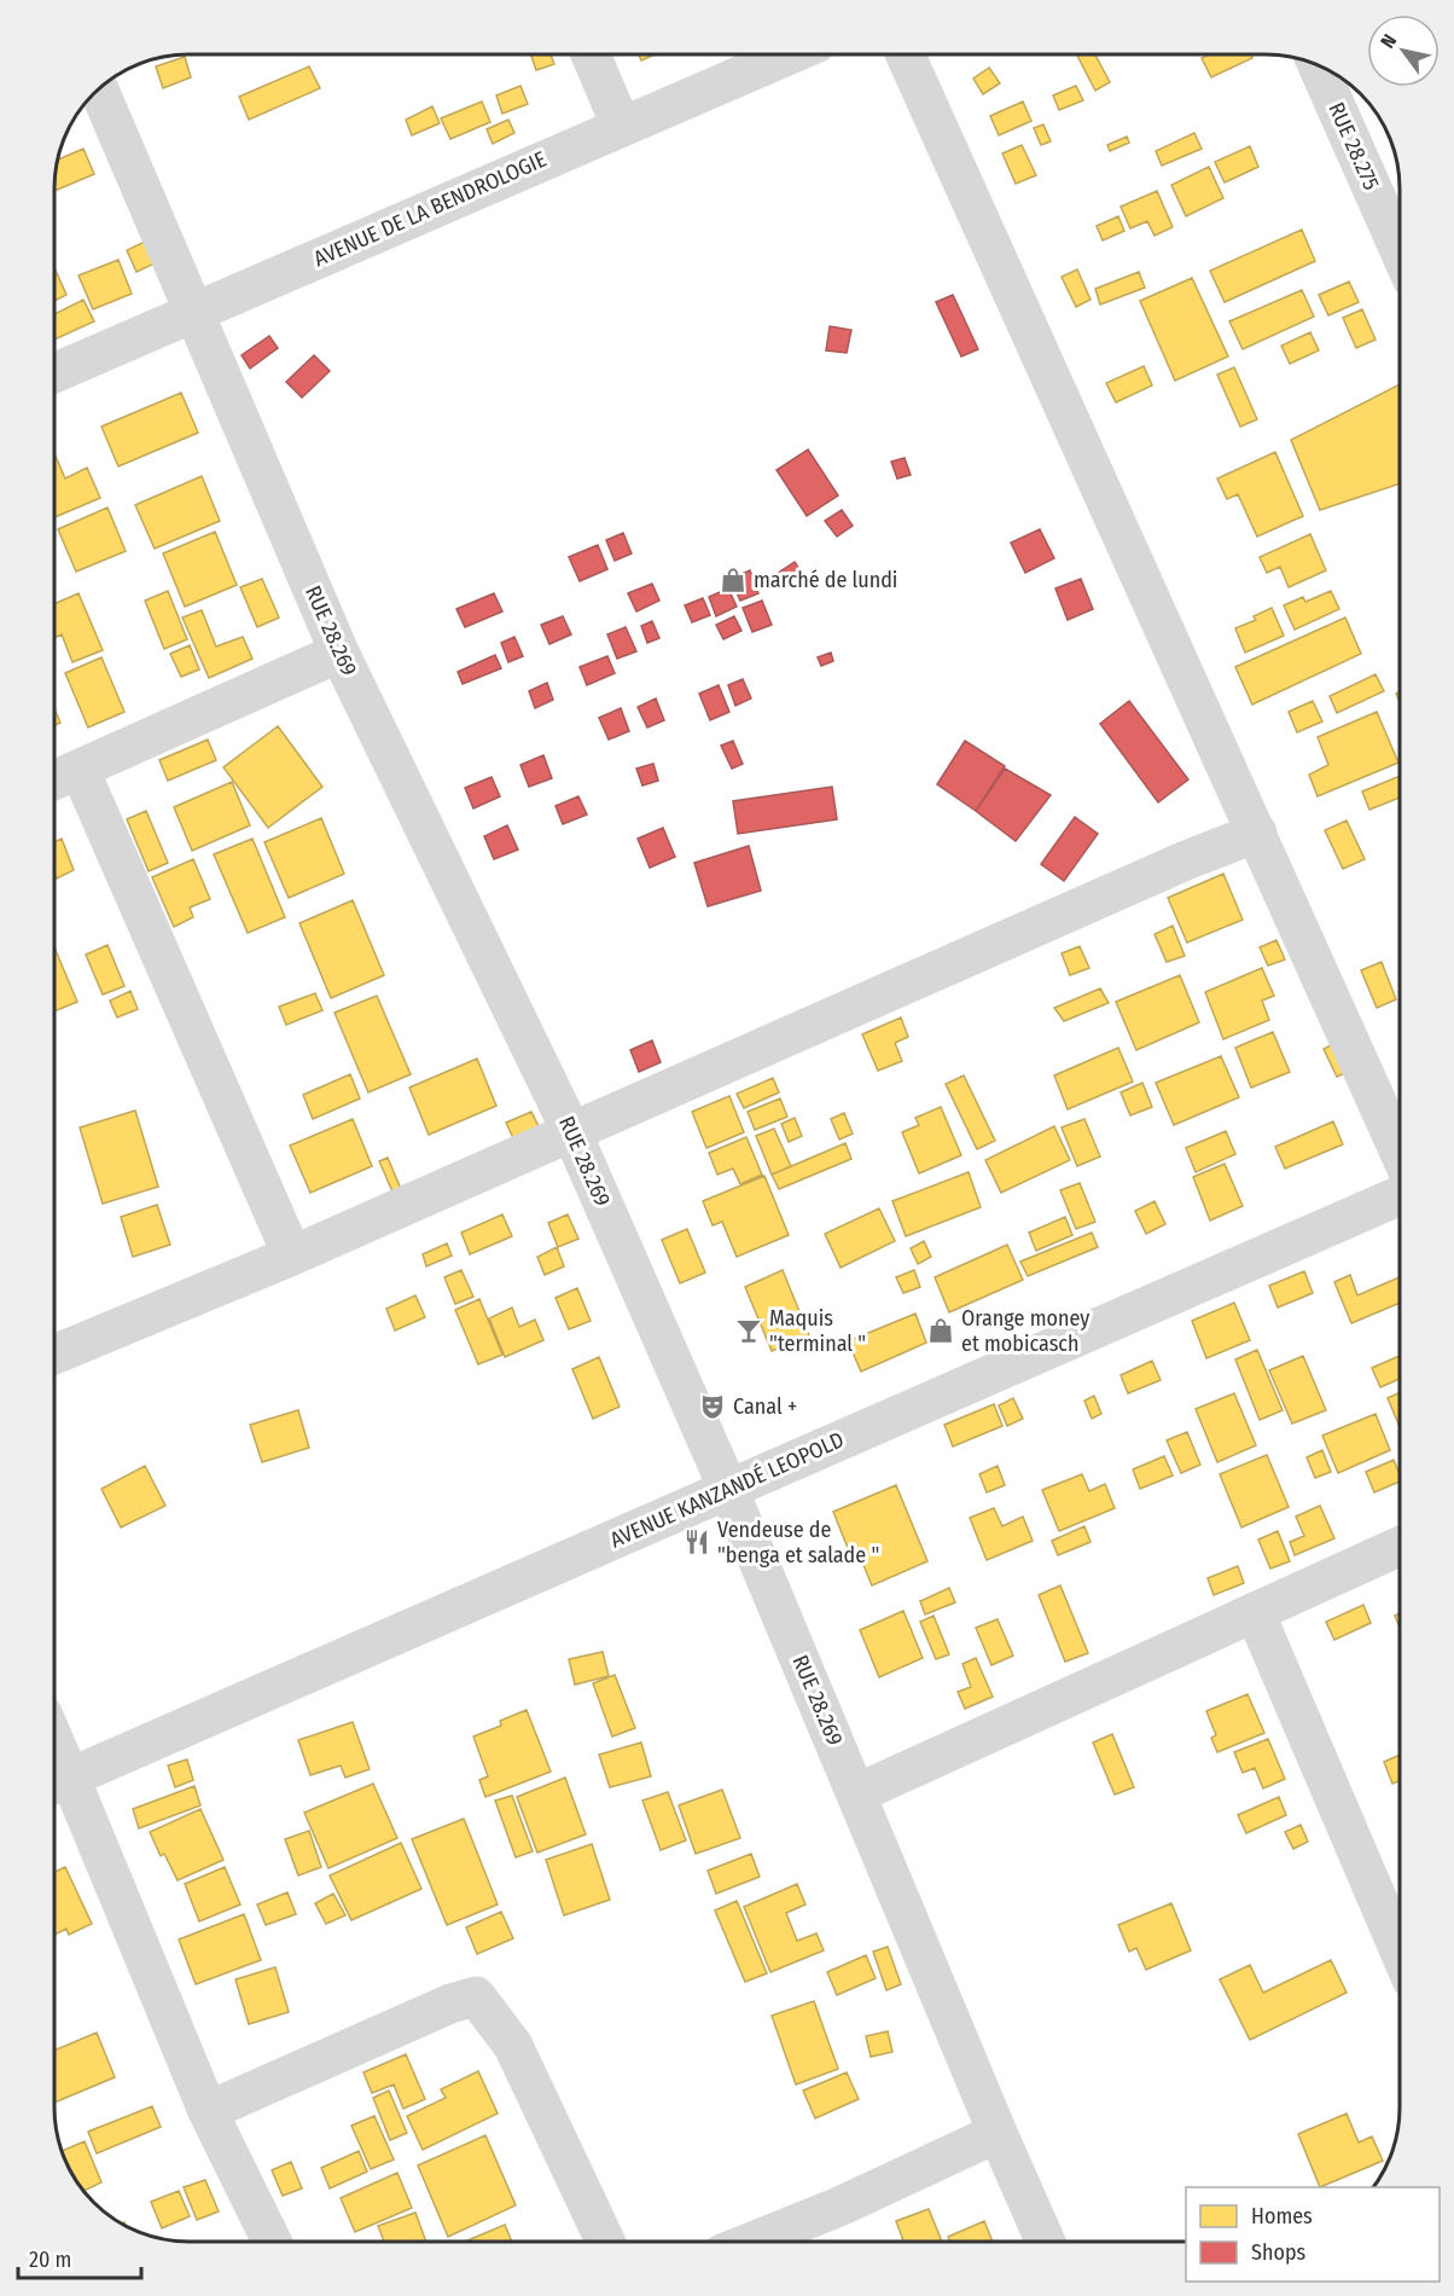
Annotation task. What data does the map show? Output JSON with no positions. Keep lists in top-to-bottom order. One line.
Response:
{"streets":{"street":["RUE 28.275","AVENUE DE LA BENDROLOGIE","RUE 28.269","AVENUE KANZANDÉ LEOPOLD"]},"crossings":[["AVENUE DE LA BENDROLOGIE","RUE 28.269"],["RUE 28.269","AVENUE KANZANDÉ LEOPOLD"]],"places":{"shop":["marché de lundi","Orange money et mobicasch"],"bar":["Maquis \"terminal \""],"theatre":["Canal +"],"restaurant":["Vendeuse de \"benga et salade \""]},"legend":["Homes","Shops"],"scale_bar":"20 m","north":"top left"}
